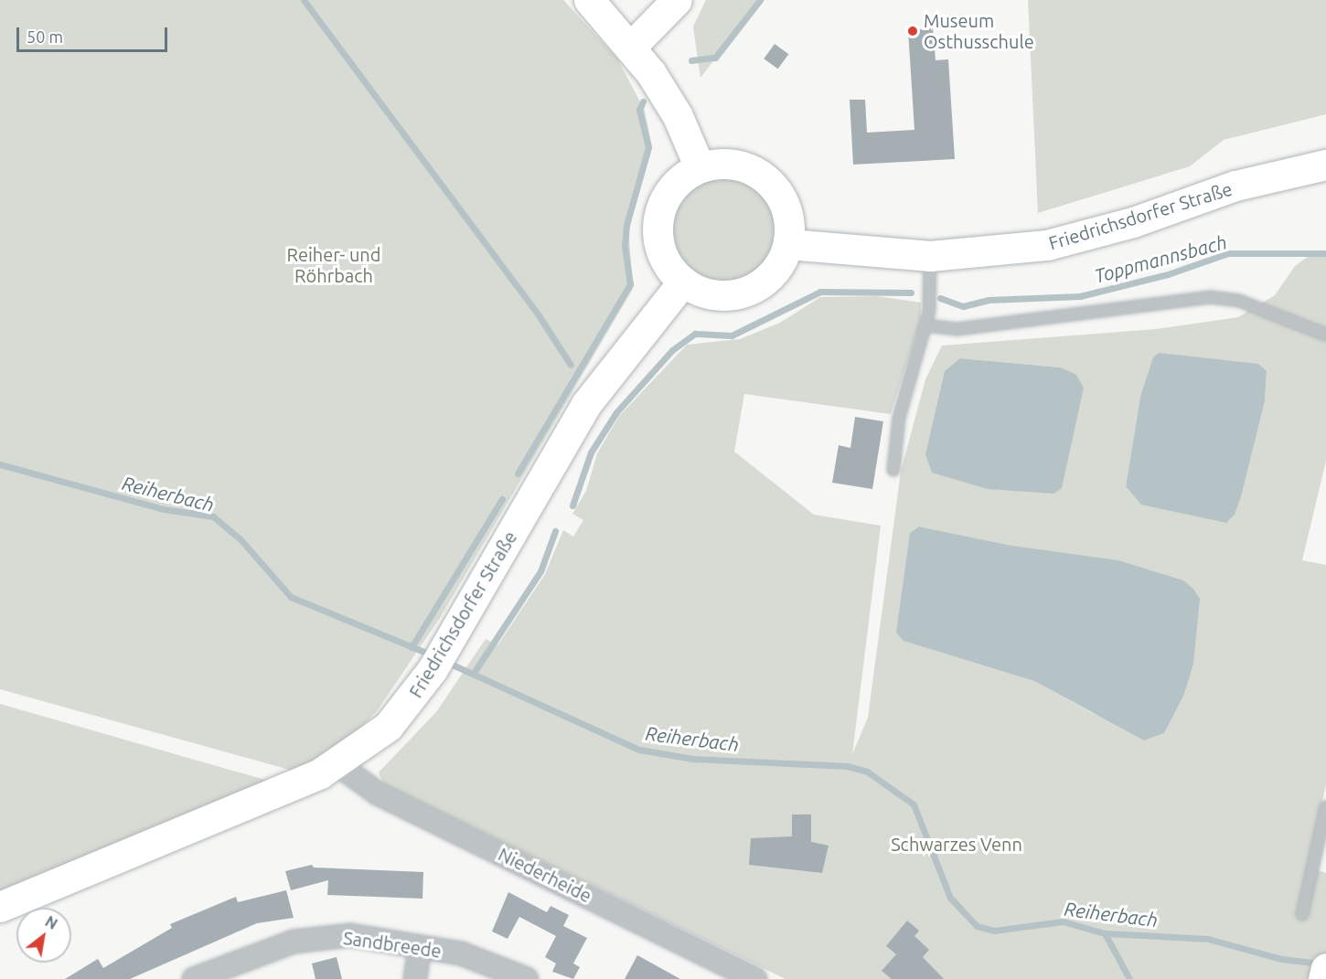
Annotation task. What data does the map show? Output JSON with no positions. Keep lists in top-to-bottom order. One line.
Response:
{"streets":{"main road":["Friedrichsdorfer Straße"],"street":["Niederheide","Sandbreede"]},"crossings":[["Friedrichsdorfer Straße","Niederheide"]],"water":["Toppmannsbach","Reiherbach"],"parks":["Reiher- und Röhrbach","Schwarzes Venn"],"places":["Museum Osthusschule"],"scale_bar":"50 m","north":"top right"}
